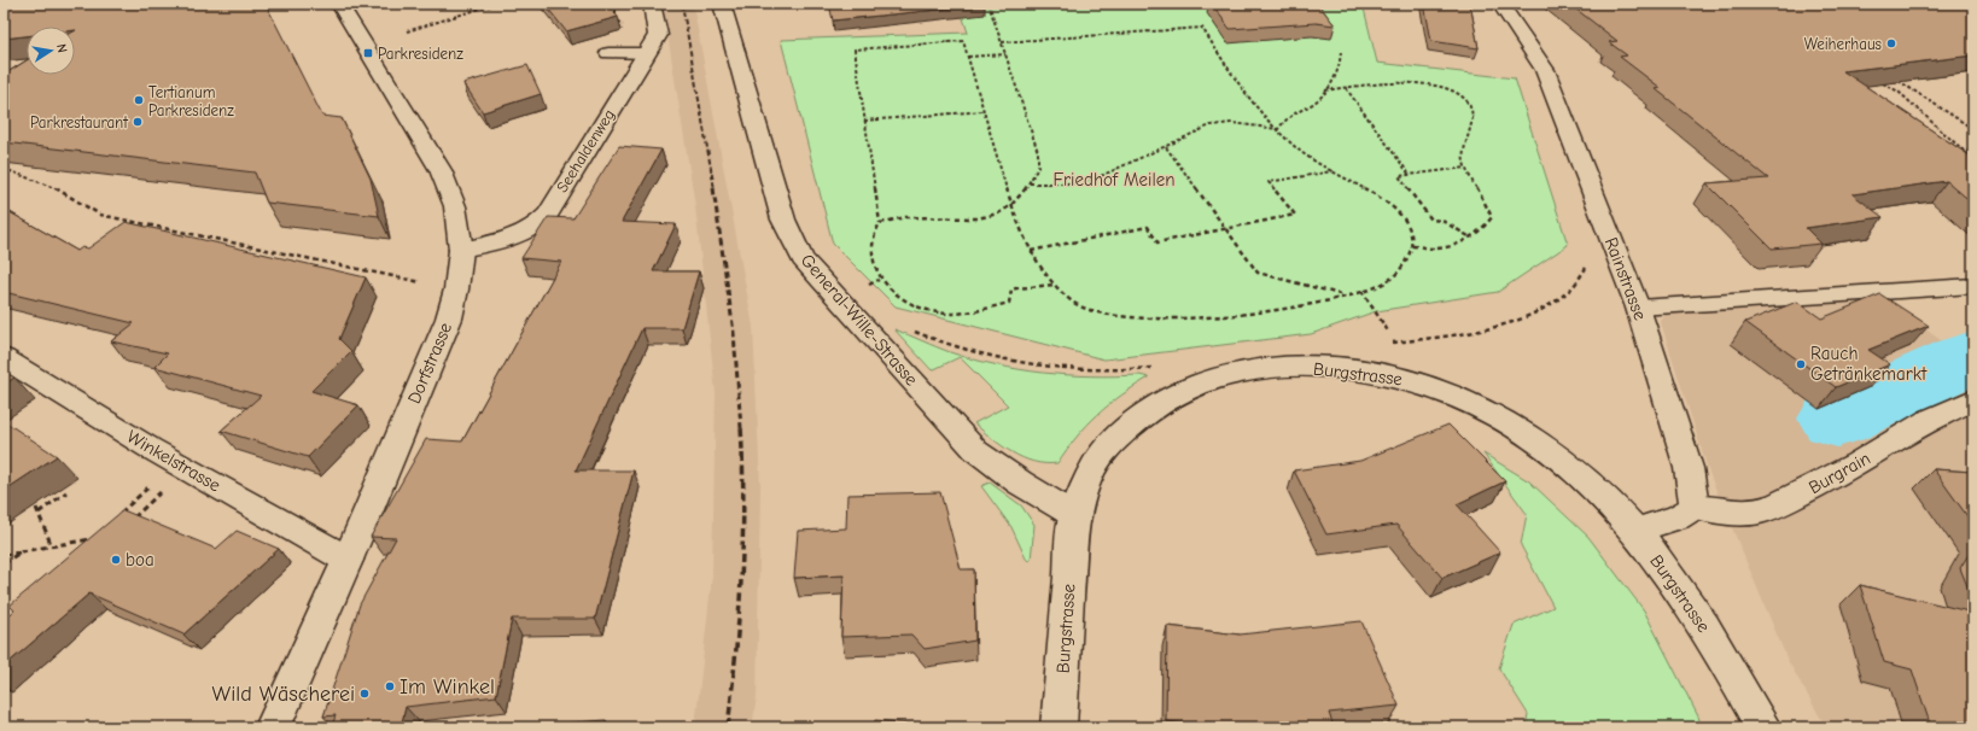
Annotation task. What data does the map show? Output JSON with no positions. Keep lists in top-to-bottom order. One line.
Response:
{"streets":{"street":["Seehaldenweg","Rainstrasse","General-Wille-Strasse","Dorfstrasse","Burgstrasse","Winkelstrasse","Burgrain"]},"crossings":[["Seehaldenweg","Dorfstrasse"],["Rainstrasse","Burgrain"],["General-Wille-Strasse","Burgstrasse"],["Dorfstrasse","Winkelstrasse"]],"parks":["Friedhof Meilen"],"places":{"other":["Weiherhaus","Tertianum Parkresidenz","Parkrestaurant","Rauch Getränkemarkt","boa","Im Winkel","Wild Wäscherei"],"transit":["Parkresidenz"]},"north":"right"}
